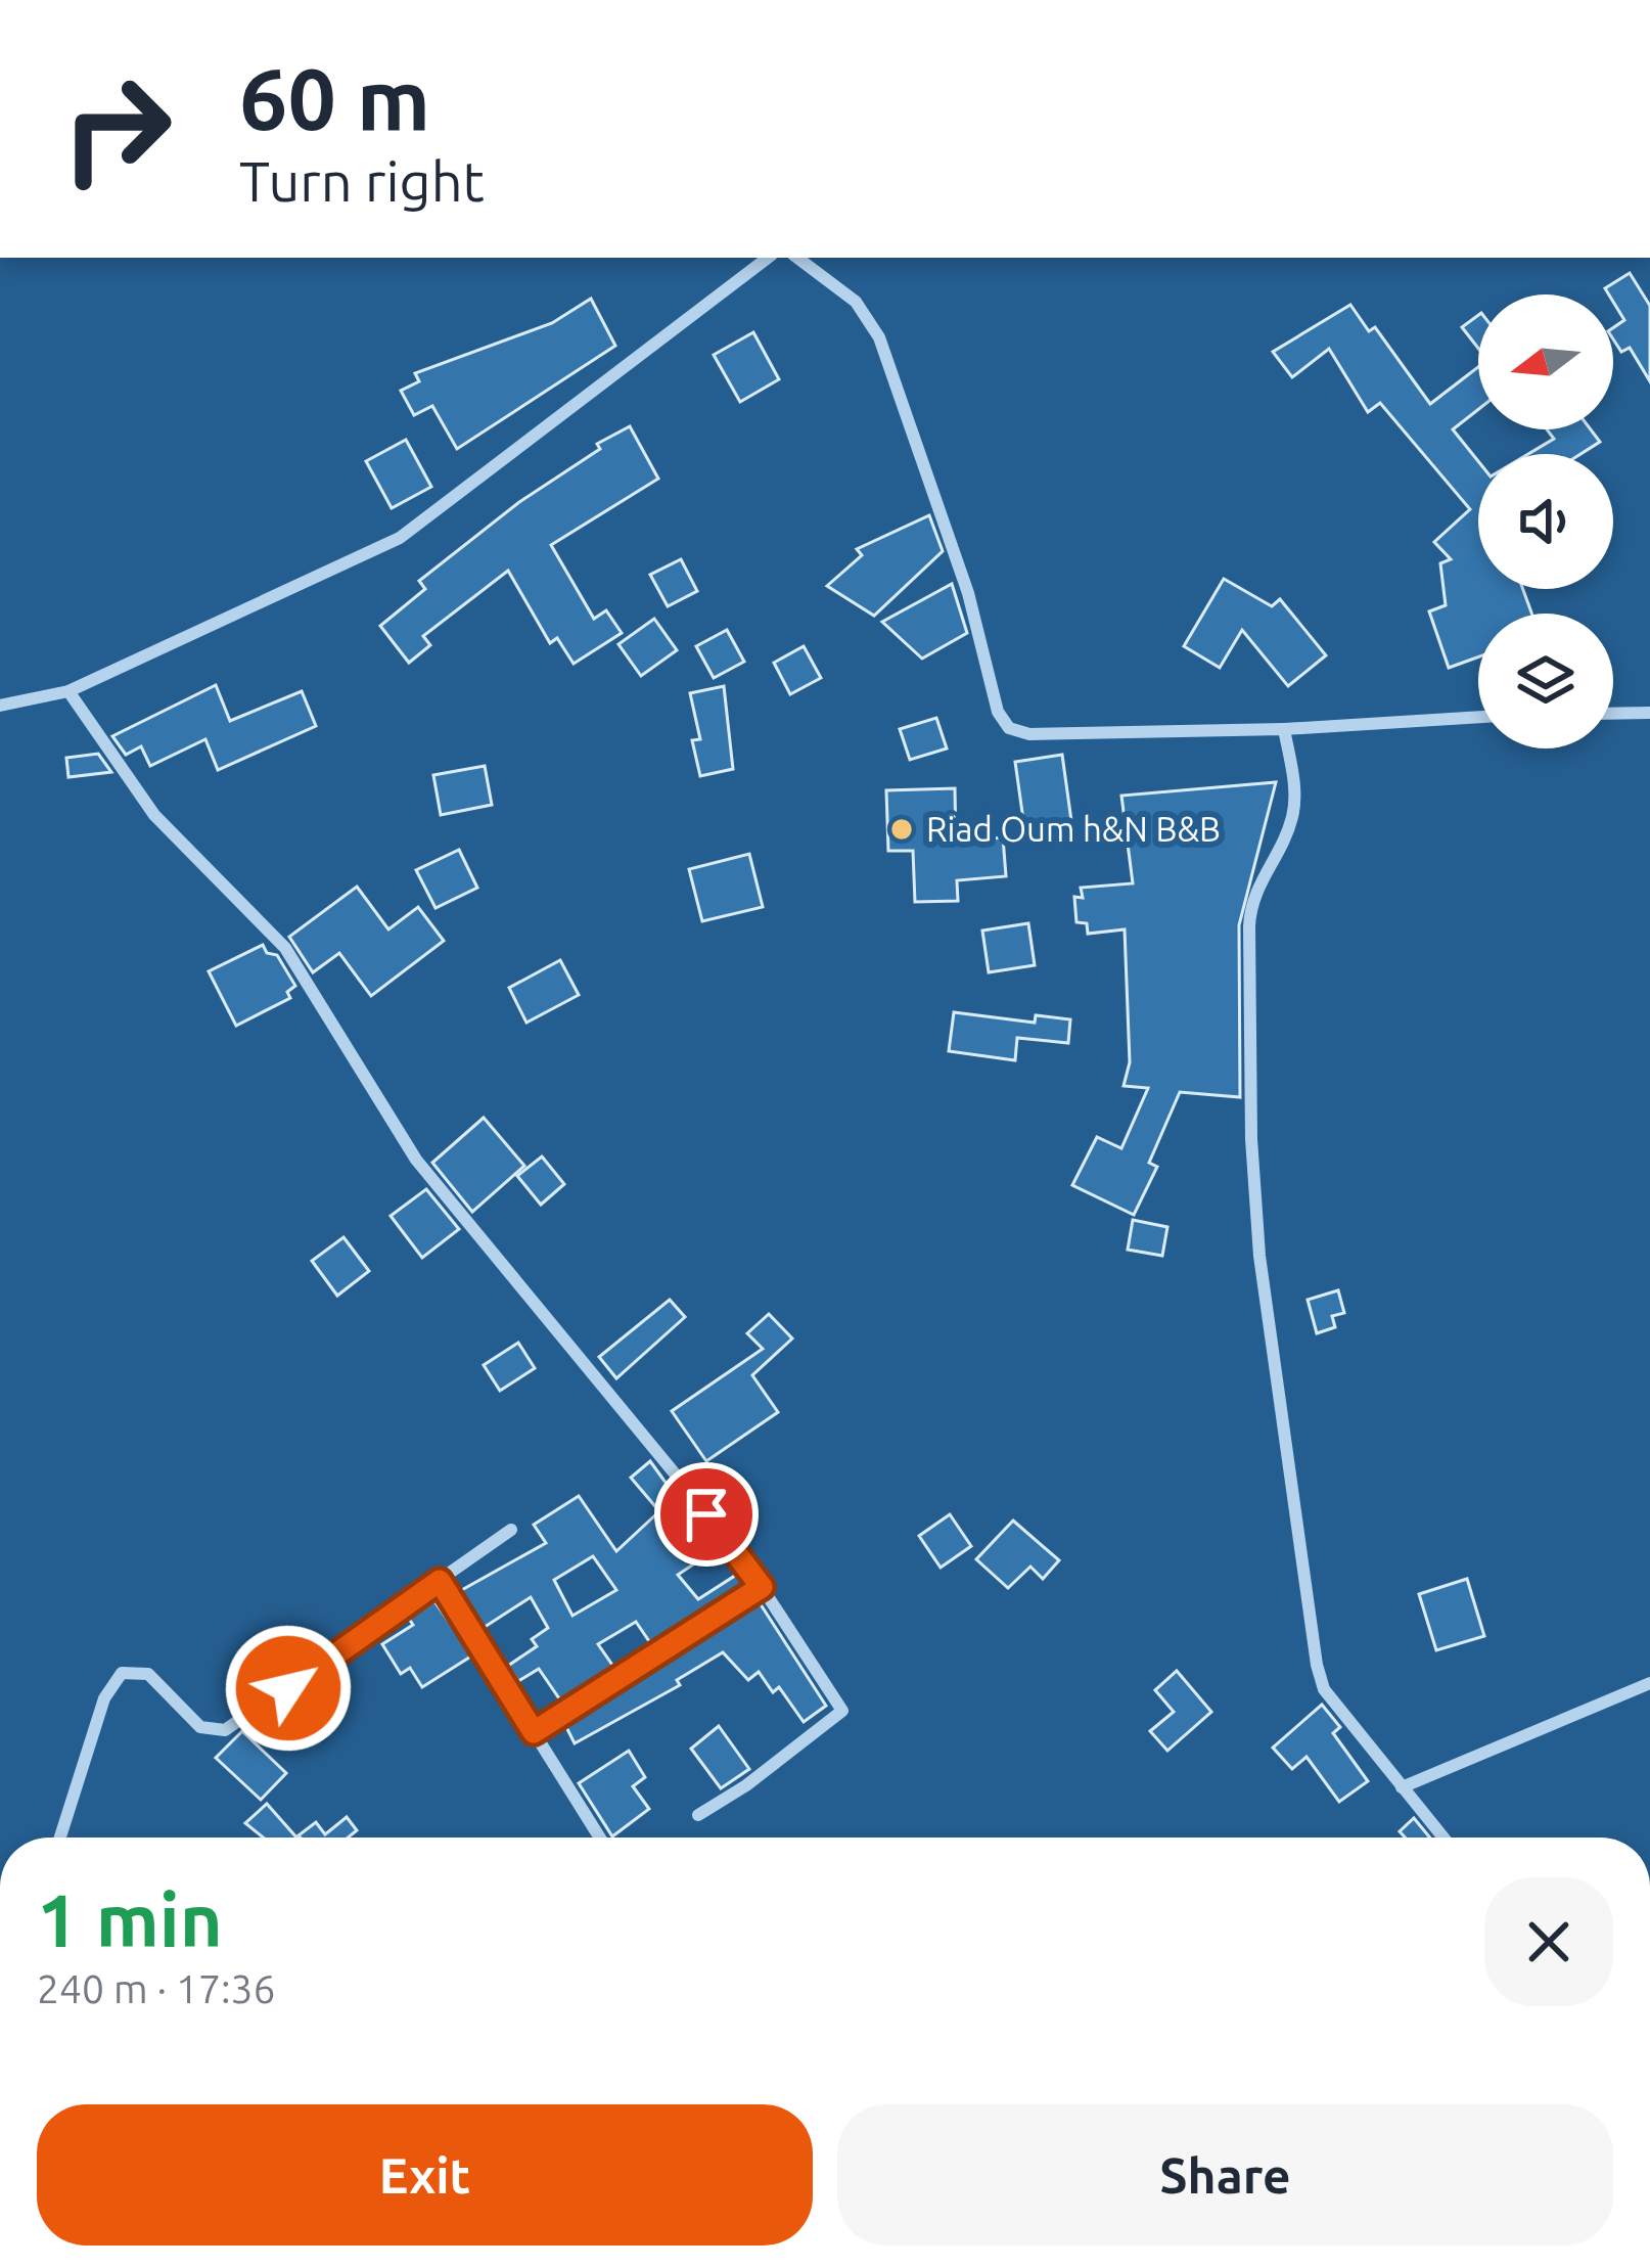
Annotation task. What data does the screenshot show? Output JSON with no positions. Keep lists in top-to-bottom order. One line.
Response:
{"places":["Riad Oum h&N B&B"],"north":"left","page":{"turn":["60 m","Turn right"],"heading":["1 min","240 m · 17:36"],"buttons":["Exit","Share"]}}
